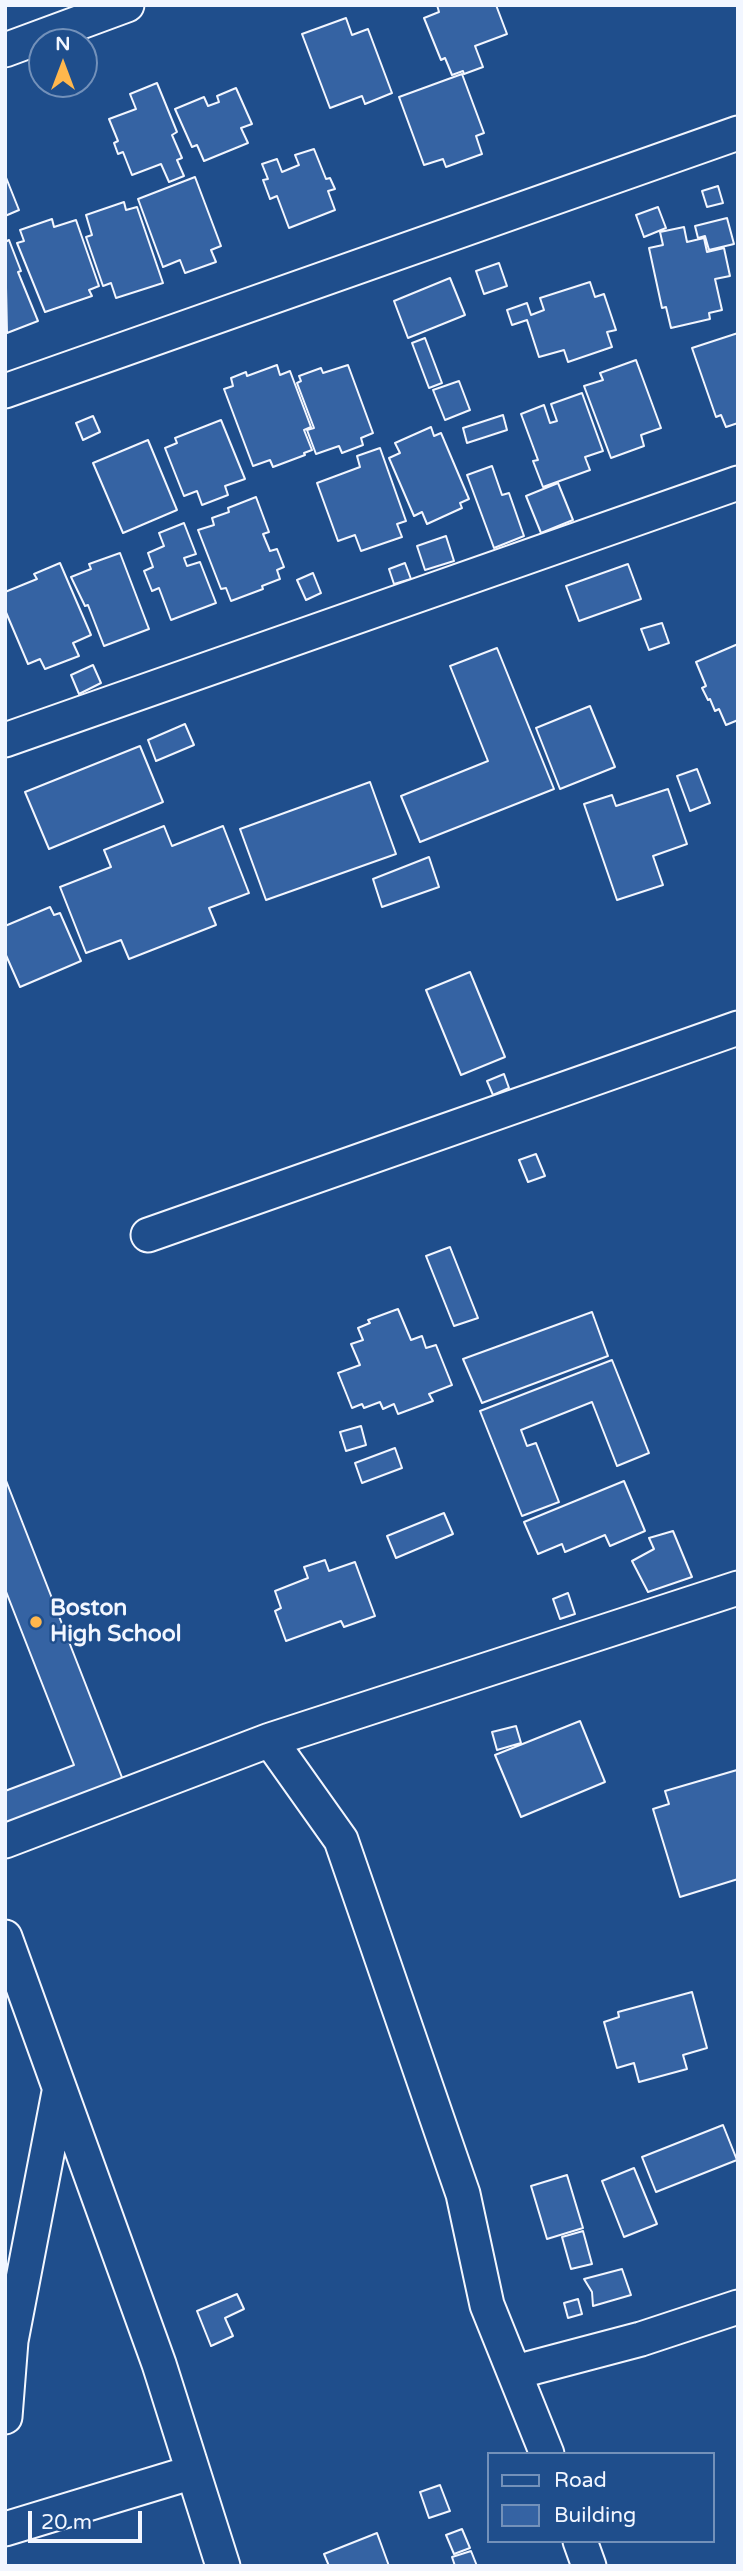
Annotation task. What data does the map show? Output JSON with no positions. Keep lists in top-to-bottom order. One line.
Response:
{"places":["Boston High School"],"legend":["Road","Building"],"scale_bar":"20 m","north":"top"}
